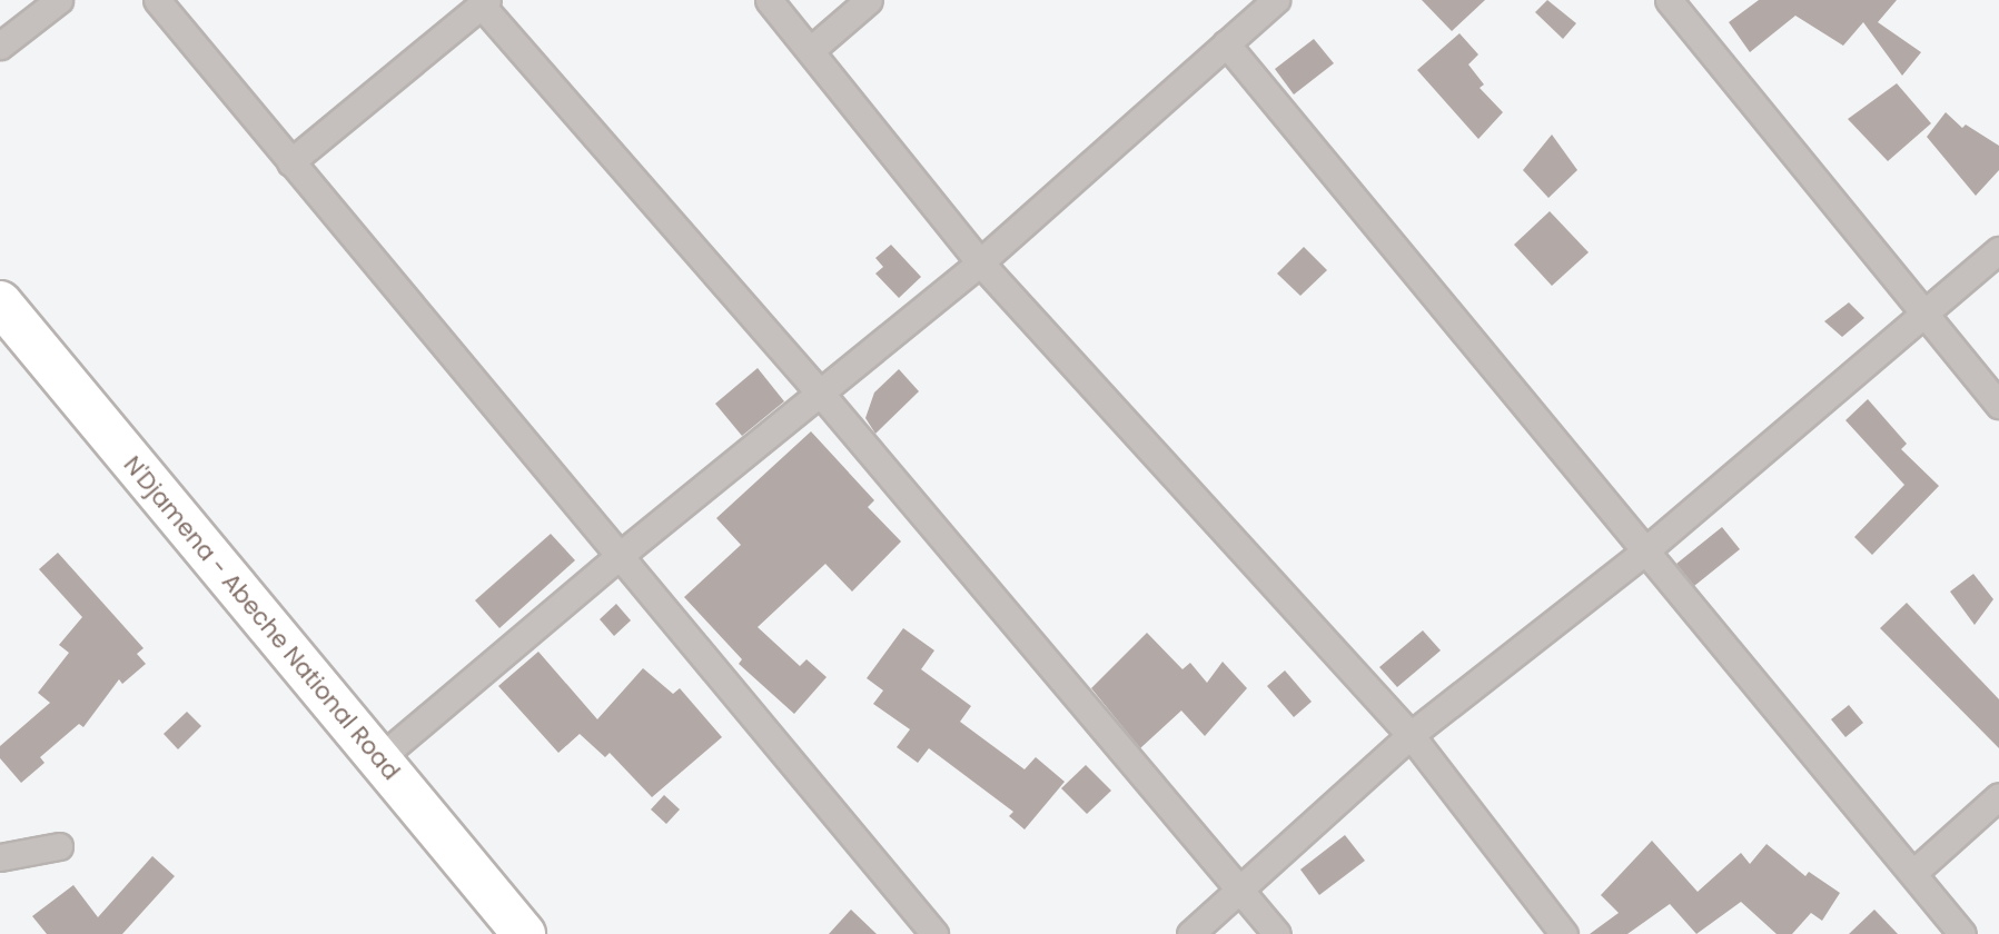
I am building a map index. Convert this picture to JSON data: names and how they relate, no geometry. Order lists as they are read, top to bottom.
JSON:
{
  "streets": {
    "highway": ["N'Djamena - Abeche National Road"]
  }
}
